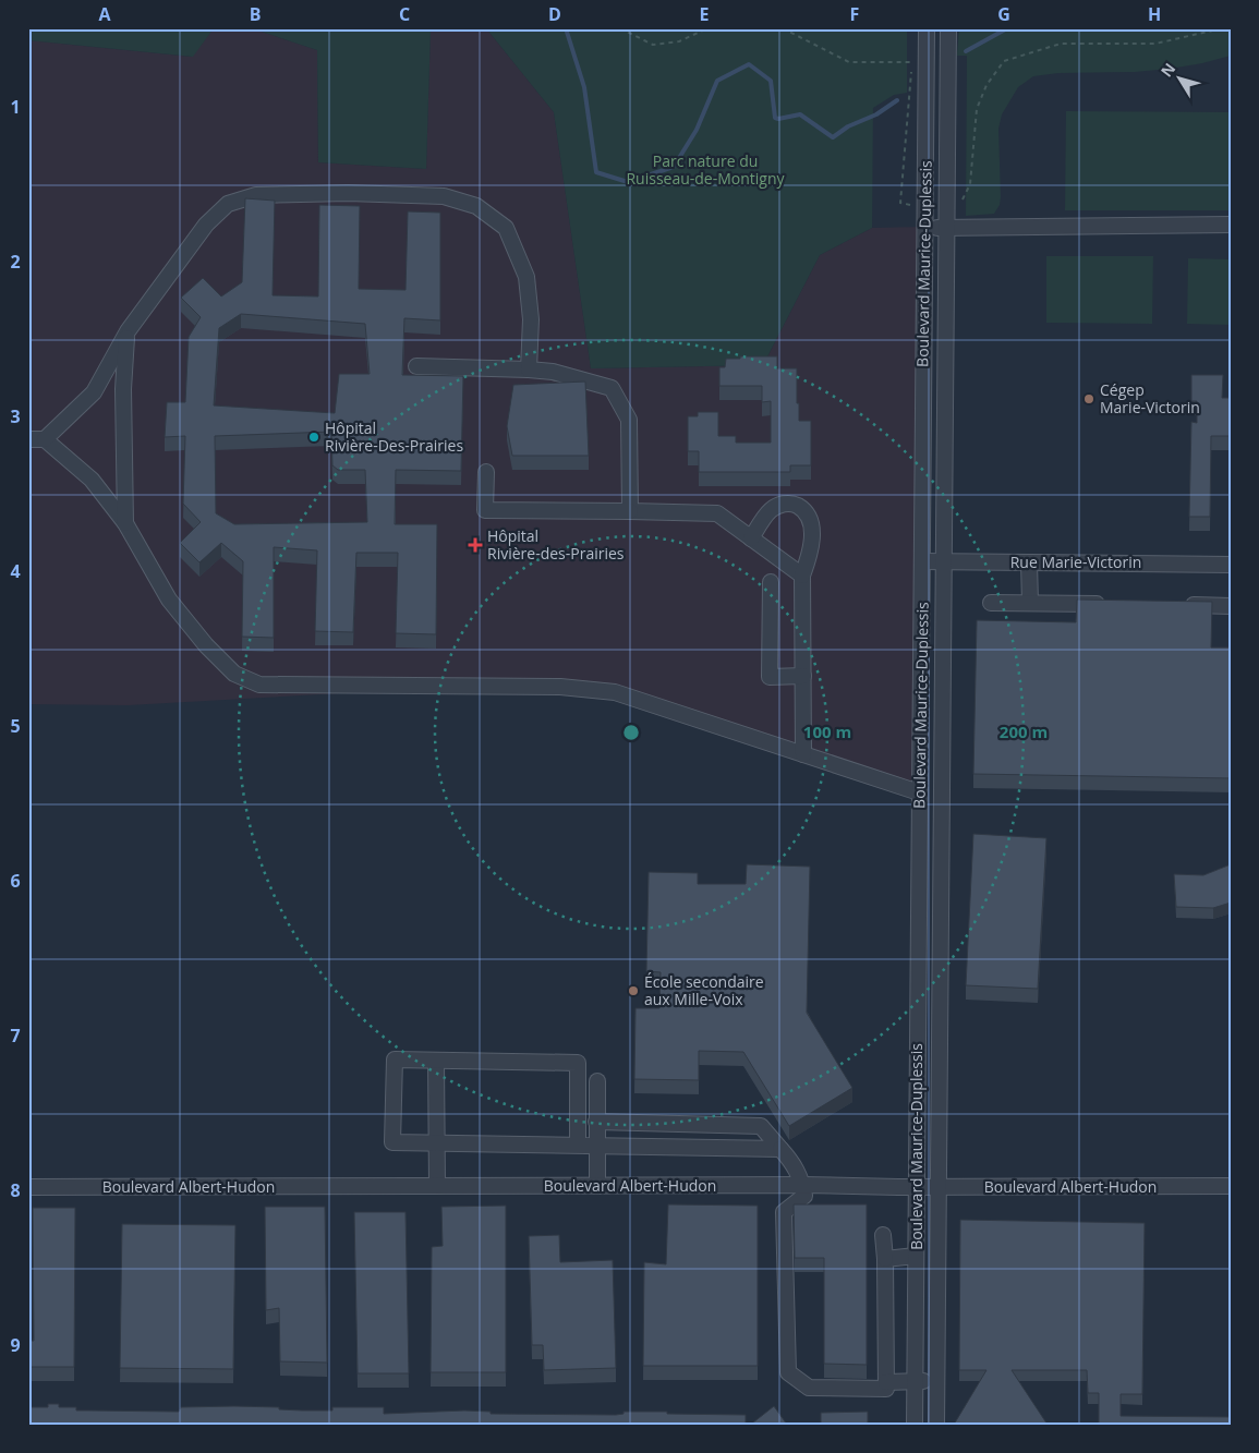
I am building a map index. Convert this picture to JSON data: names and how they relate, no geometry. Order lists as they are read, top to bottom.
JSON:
{
  "streets": {
    "street": ["Boulevard Maurice-Duplessis", "Rue Marie-Victorin", "Boulevard Albert-Hudon"]
  },
  "crossings": [
    ["Boulevard Maurice-Duplessis", "Rue Marie-Victorin"],
    ["Boulevard Maurice-Duplessis", "Boulevard Albert-Hudon"]
  ],
  "parks": ["Parc nature du Ruisseau-de-Montigny"],
  "places": {
    "other": ["Cégep Marie-Victorin", "Hôpital Rivière-Des-Prairies", "École secondaire aux Mille-Voix"],
    "health": ["Hôpital Rivière-des-Prairies"]
  },
  "north": "top left",
  "grid": {
    "columns": [
      "A",
      "B",
      "C",
      "D",
      "E",
      "F",
      "G",
      "H"
    ],
    "rows": [
      "1",
      "2",
      "3",
      "4",
      "5",
      "6",
      "7",
      "8",
      "9"
    ]
  },
  "rings": ["100 m", "200 m"]
}
